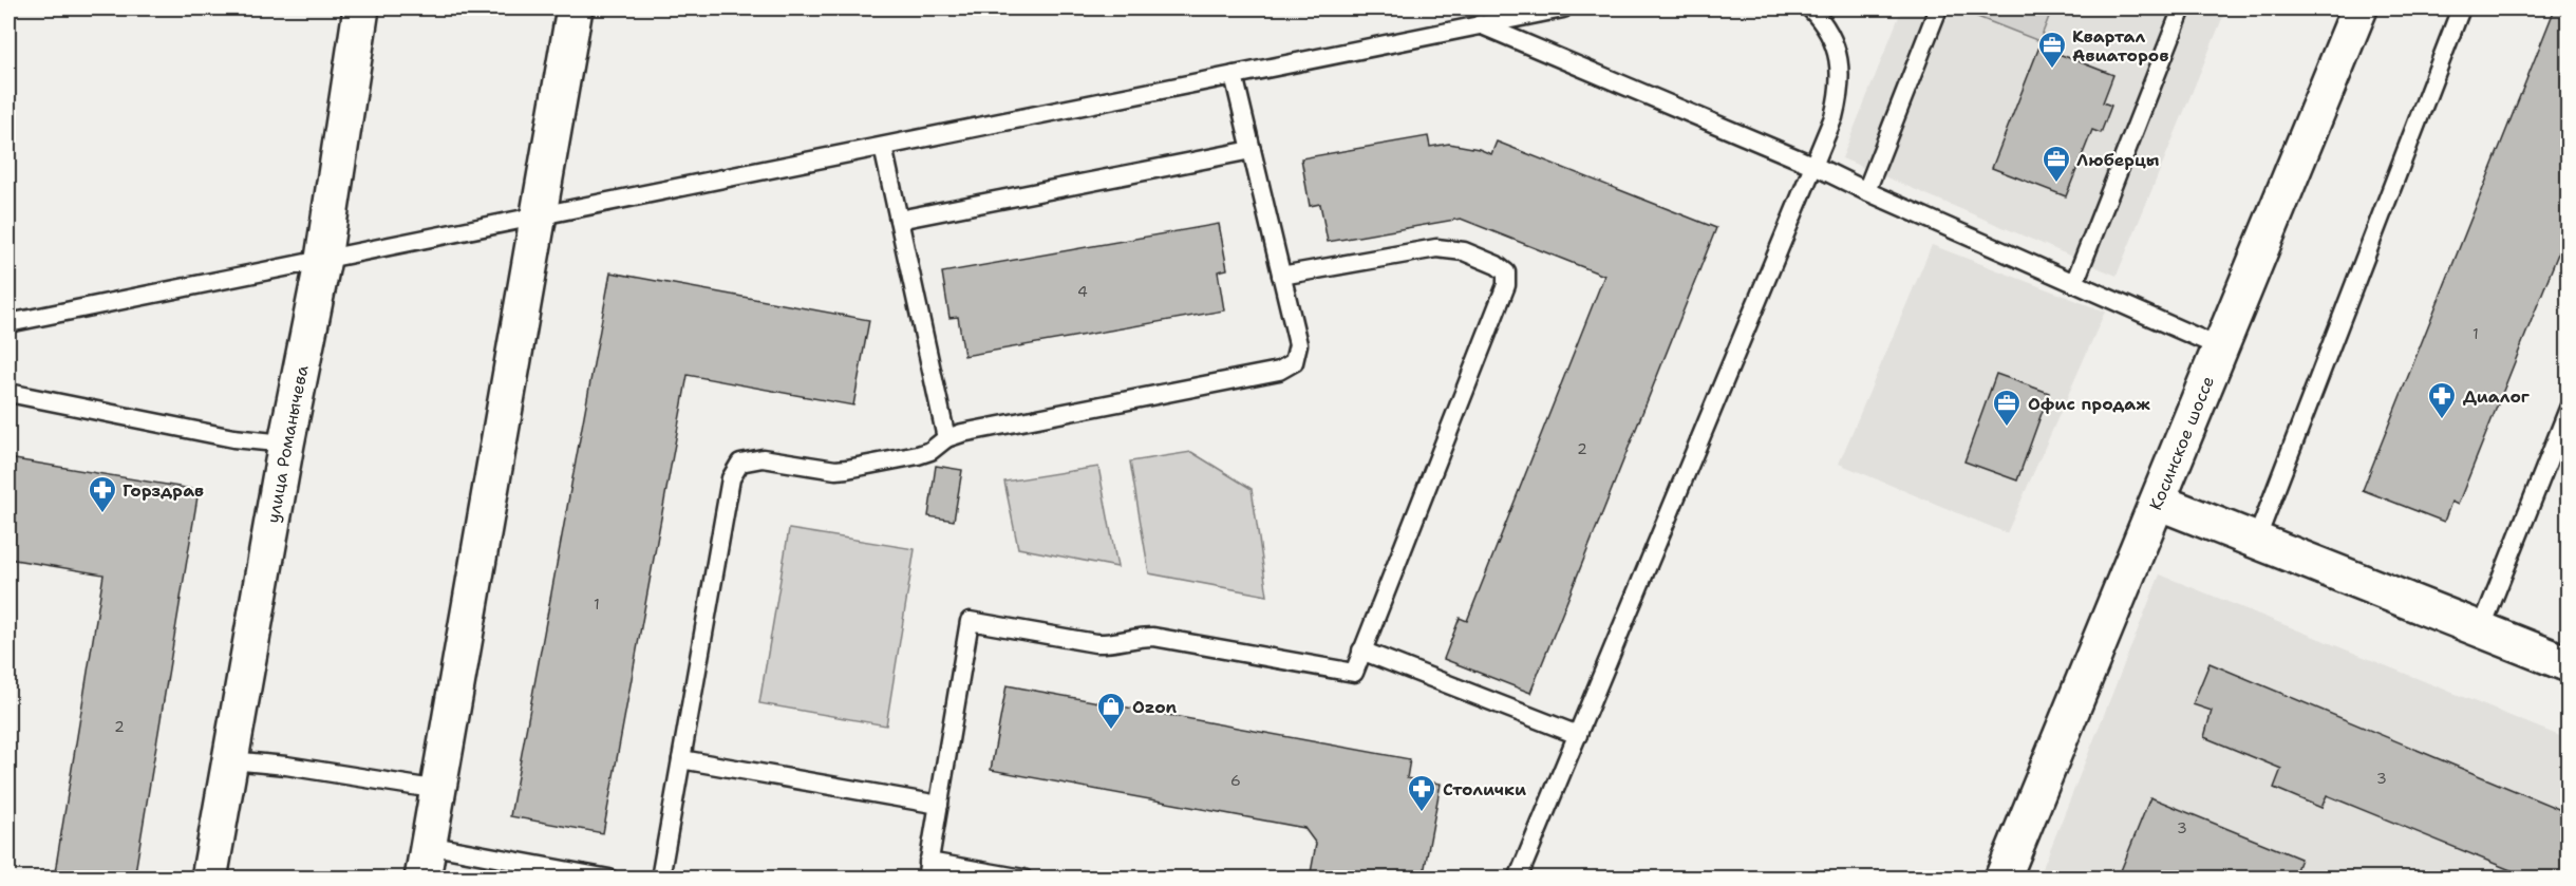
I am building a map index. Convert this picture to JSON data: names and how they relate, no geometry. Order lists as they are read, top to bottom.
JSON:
{
  "streets": {
    "street": ["улица Романычева", "Косинское шоссе"]
  },
  "places": {
    "office": ["Квартал Авиаторов", "Люберцы", "Офис продаж"],
    "pharmacy": ["Диалог", "Горздрав", "Столички"],
    "shop": ["Ozon"]
  },
  "house_numbers": [
    "4",
    "1",
    "2",
    "1",
    "2",
    "3",
    "6",
    "3"
  ]
}
